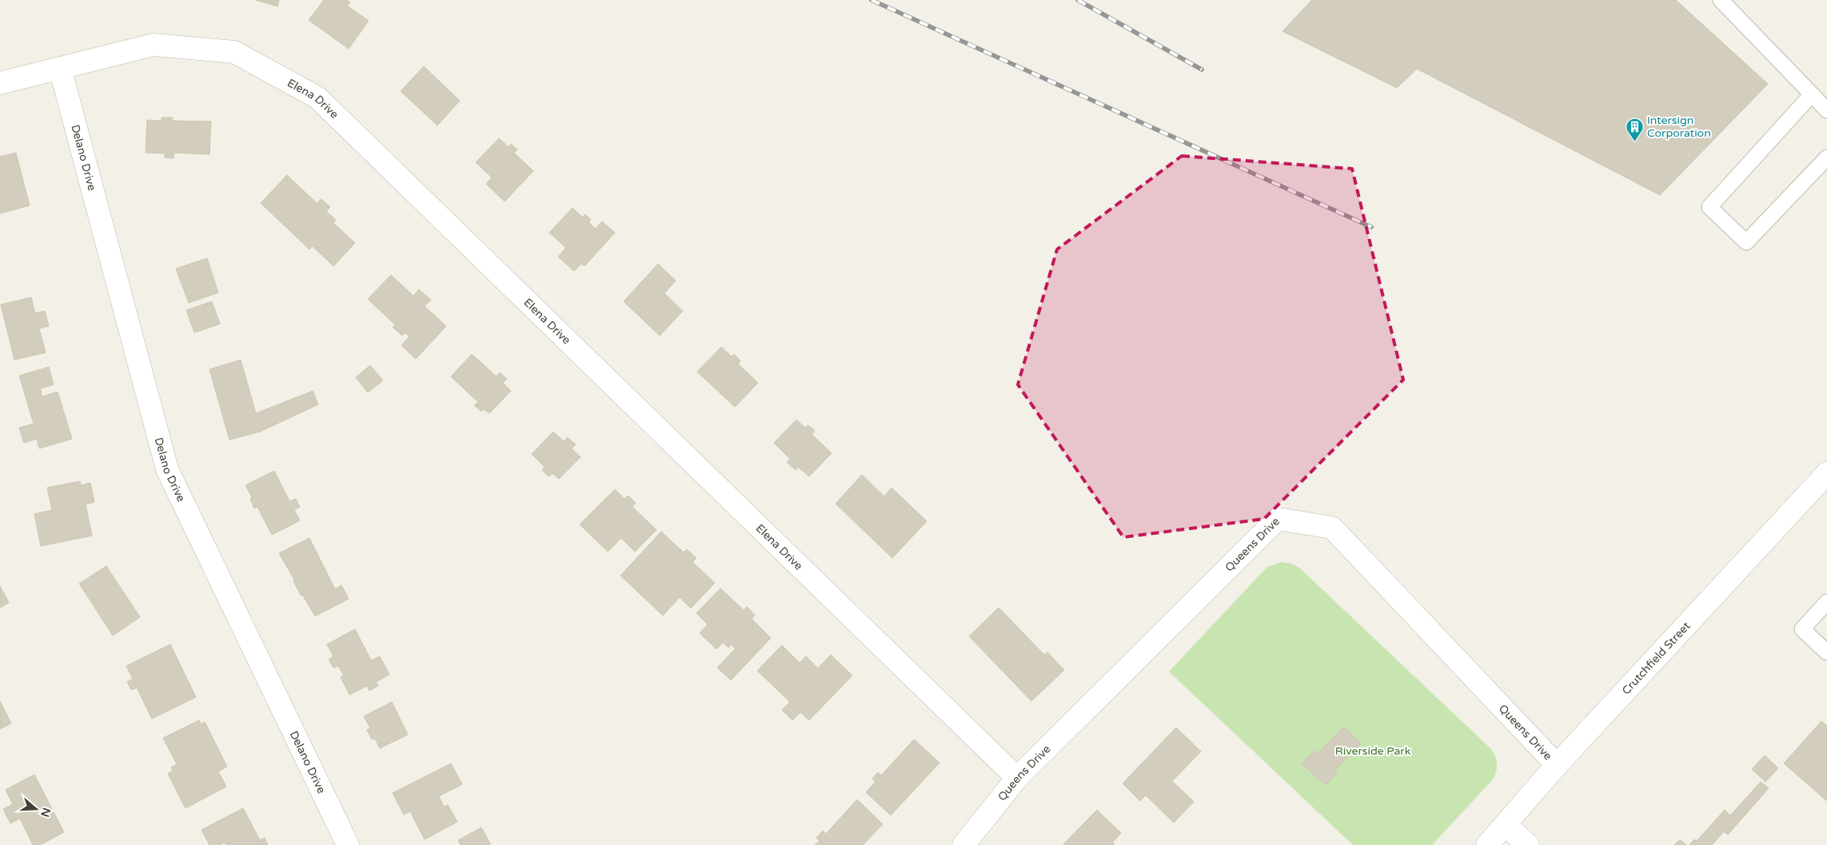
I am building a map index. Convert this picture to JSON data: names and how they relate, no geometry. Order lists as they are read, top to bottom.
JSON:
{
  "streets": {
    "street": [
      "Elena Drive",
      "Delano Drive",
      "Queens Drive",
      "Crutchfield Street"
    ]
  },
  "crossings": [
    ["Elena Drive", "Delano Drive"],
    ["Elena Drive", "Queens Drive"],
    ["Queens Drive", "Crutchfield Street"]
  ],
  "parks": ["Riverside Park"],
  "places": {
    "building": ["Intersign Corporation"]
  },
  "north": "right"
}
